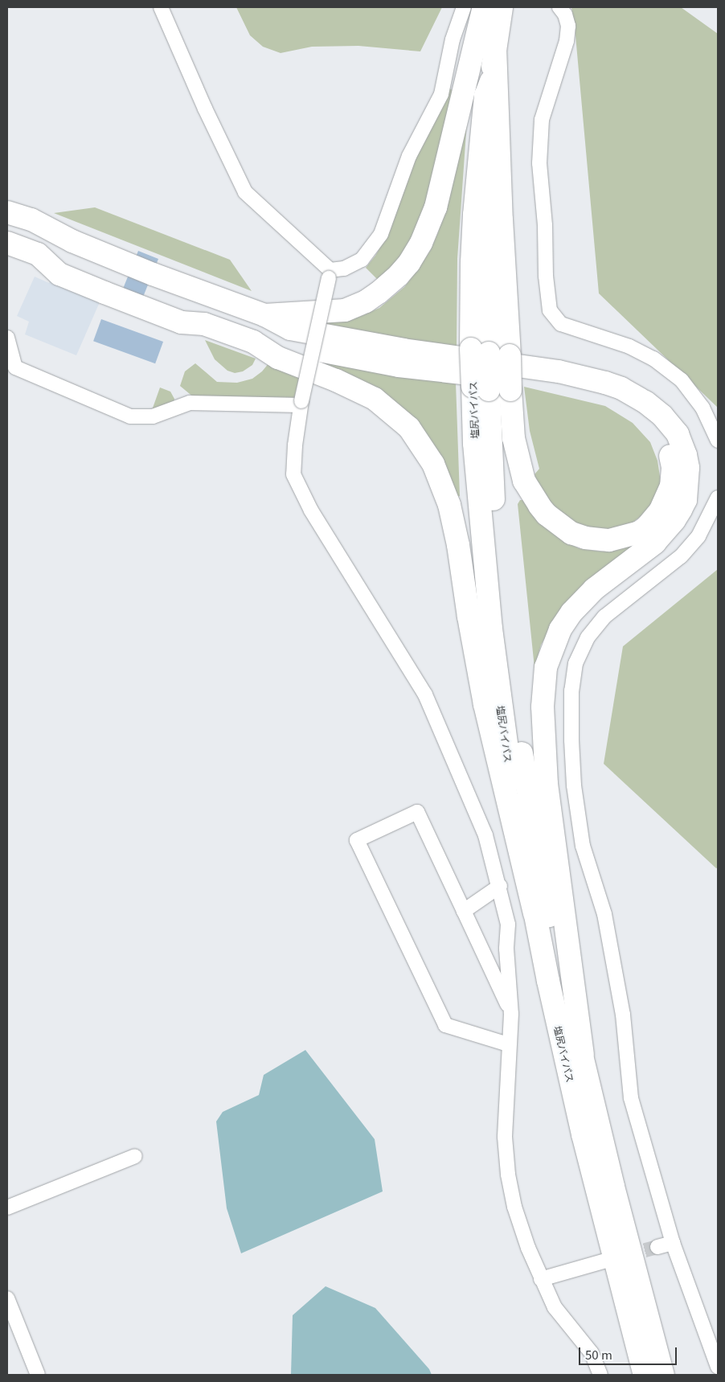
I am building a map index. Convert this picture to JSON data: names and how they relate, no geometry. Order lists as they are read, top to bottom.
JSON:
{
  "streets": {
    "highway": ["塩尻バイパス"]
  },
  "scale_bar": "50 m"
}
